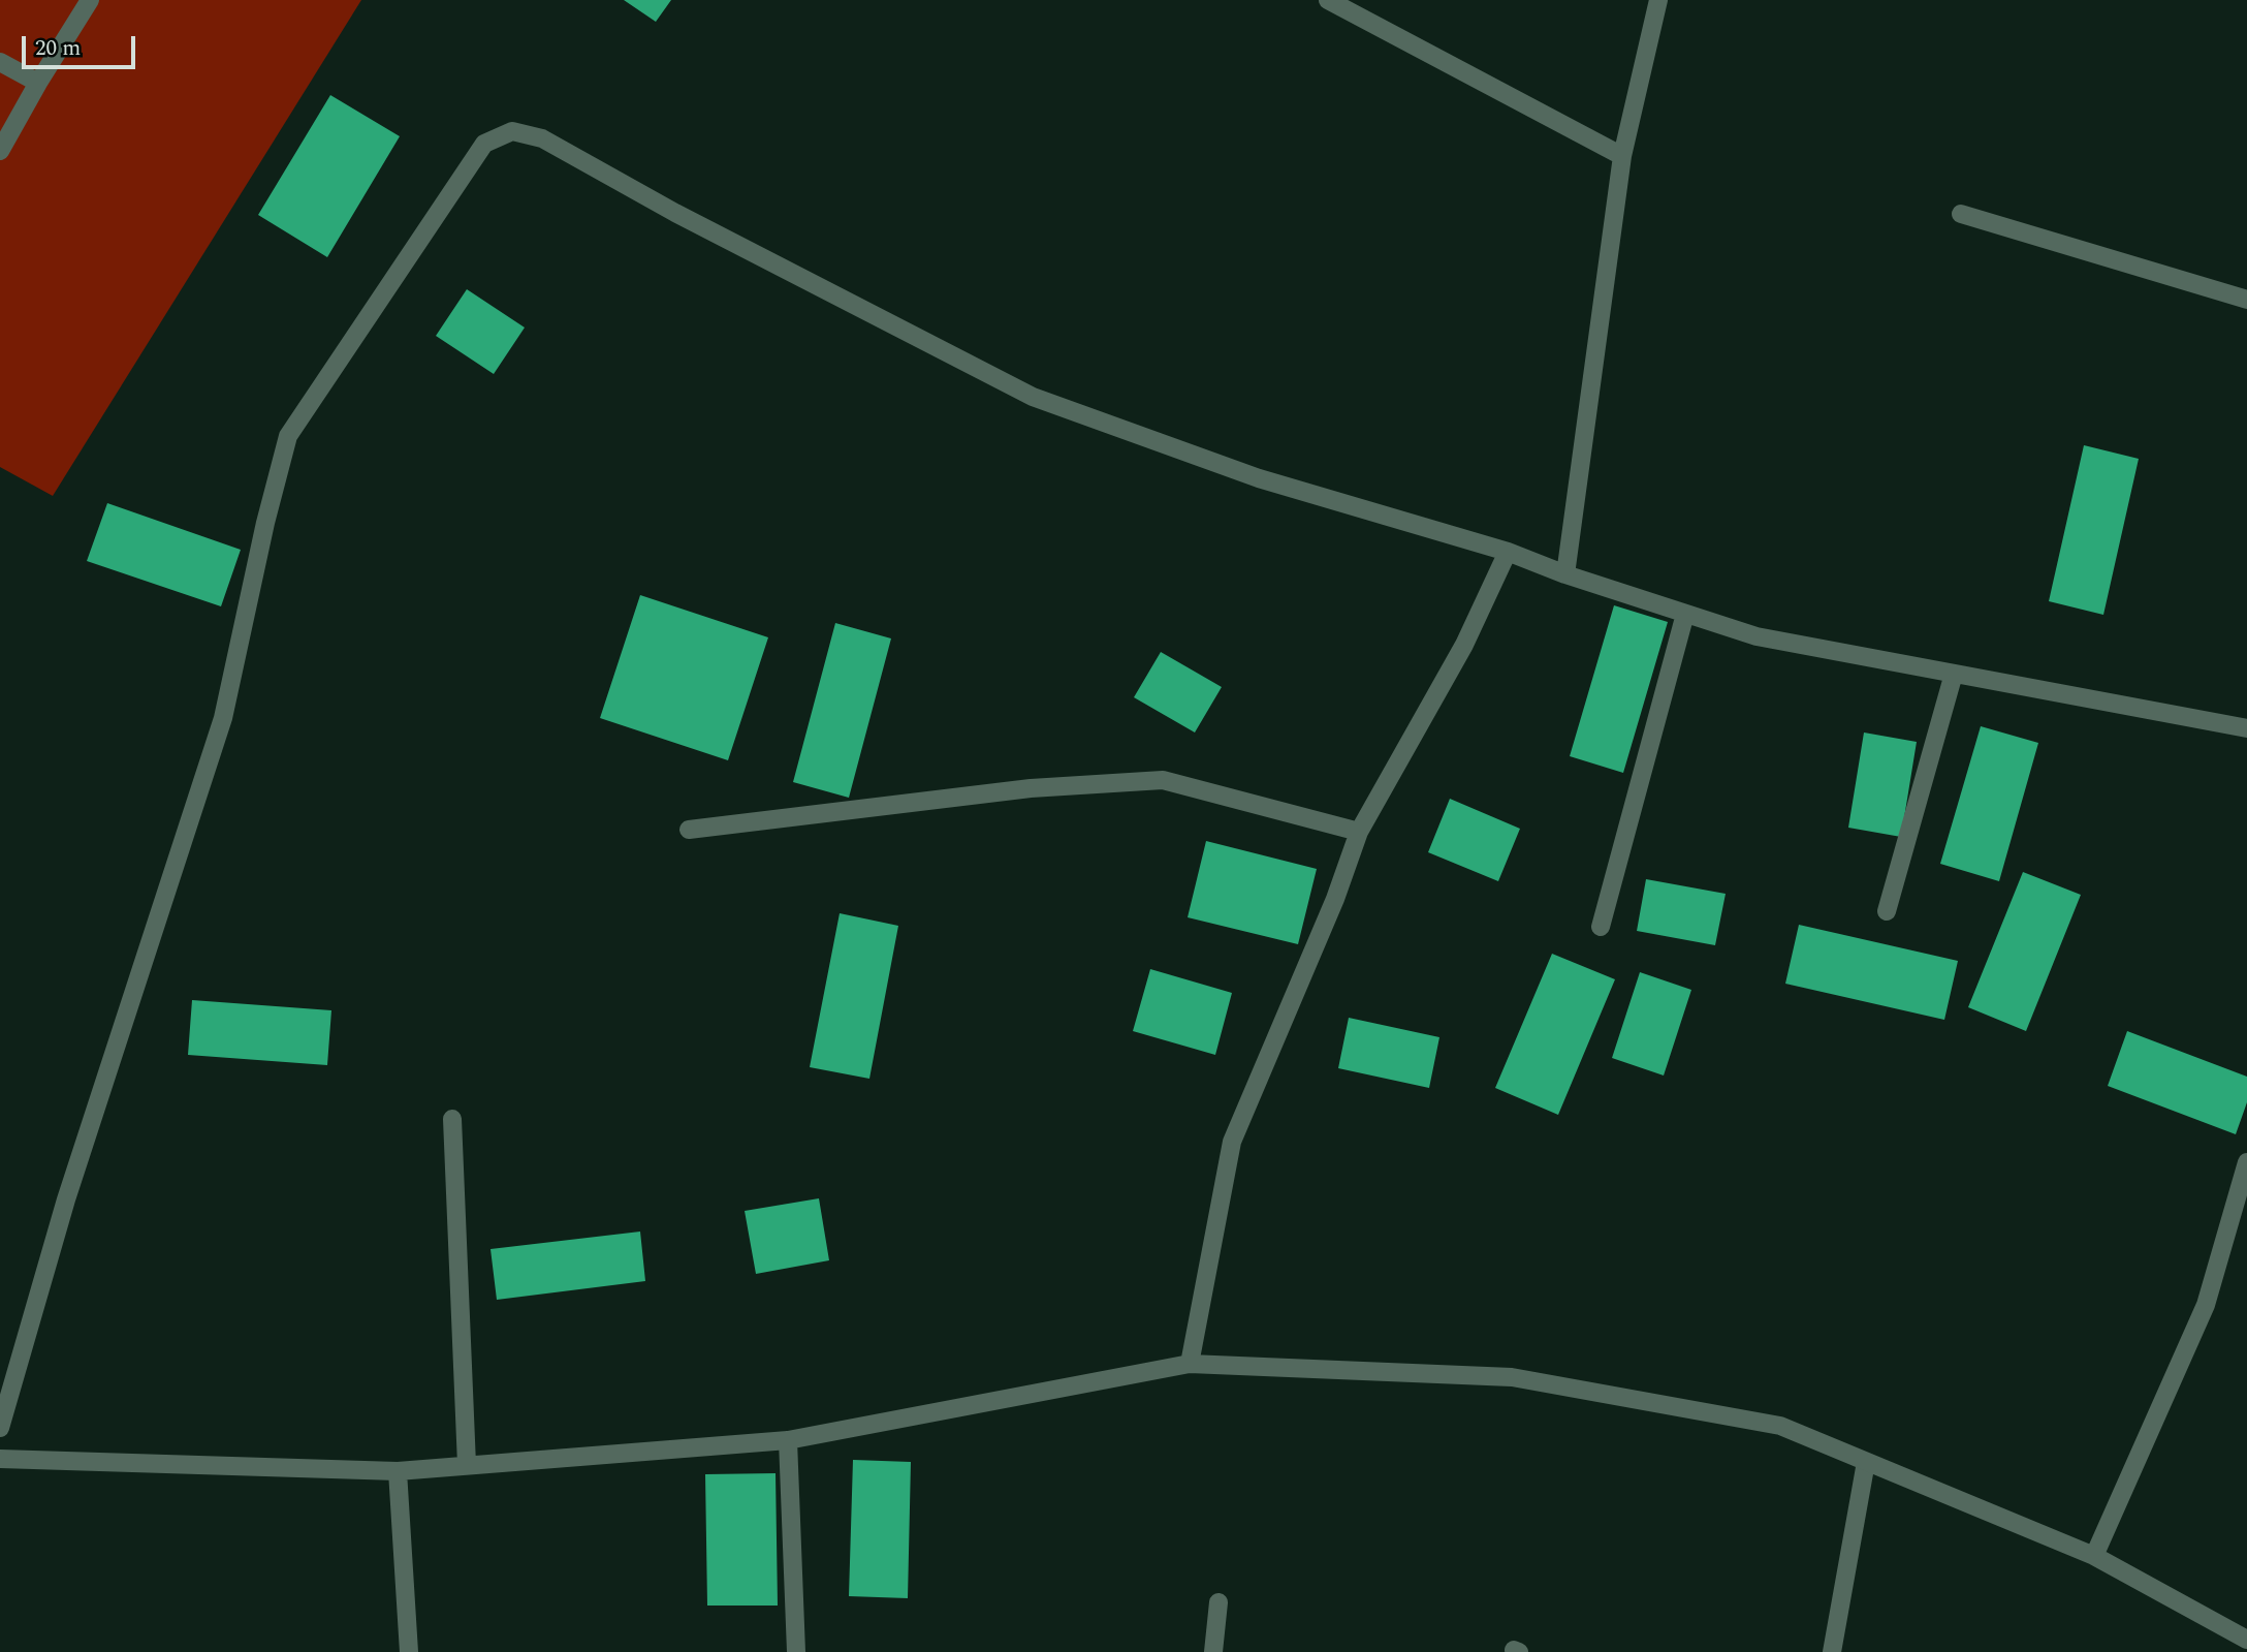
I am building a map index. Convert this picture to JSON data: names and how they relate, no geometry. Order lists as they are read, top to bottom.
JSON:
{
  "scale_bar": "20 m"
}
